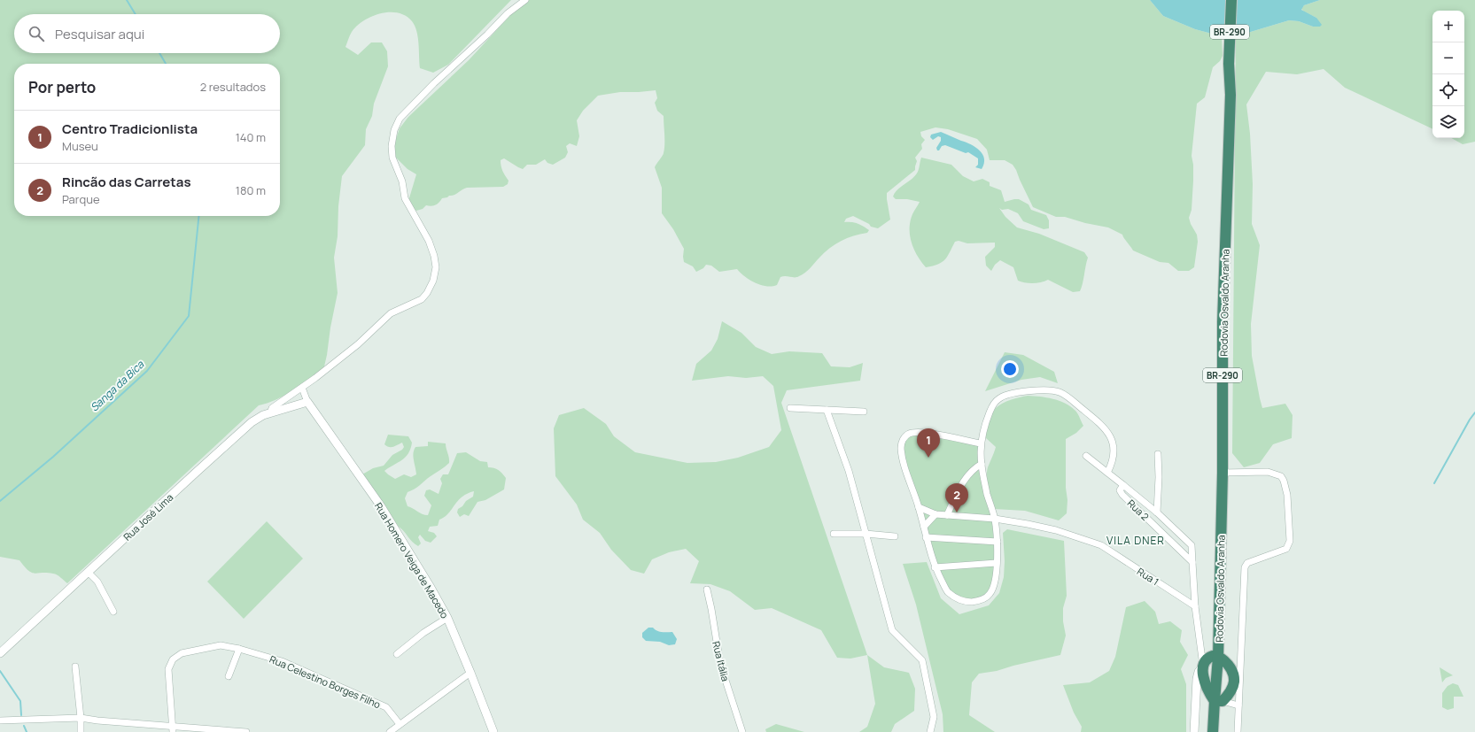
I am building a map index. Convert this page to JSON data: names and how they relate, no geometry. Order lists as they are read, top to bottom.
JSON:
{
  "streets": {
    "highway": ["BR-290", "Rodovia Osvaldo Aranha"],
    "street": [
      "Rua 2",
      "Rua José Lima",
      "Rua Homero Veiga de Macedo",
      "Rua 1",
      "Rua Itália",
      "Rua Celestino Borges Filho"
    ]
  },
  "crossings": [
    ["Rua 2", "Rua 1"],
    ["Rua José Lima", "Rua Homero Veiga de Macedo"]
  ],
  "districts": ["VILA DNER"],
  "water": ["Sanga da Bica"],
  "page": {
    "map_buttons": ["+", "−"],
    "search": "Pesquisar aqui",
    "heading": ["Por perto", "2 resultados"],
    "list": [
      {
        "mark": "1",
        "name": "Centro Tradicionlista",
        "note": "Museu",
        "value": "140 m"
      },
      {
        "mark": "2",
        "name": "Rincão das Carretas",
        "note": "Parque",
        "value": "180 m"
      }
    ],
    "pins": ["1", "2"]
  }
}
